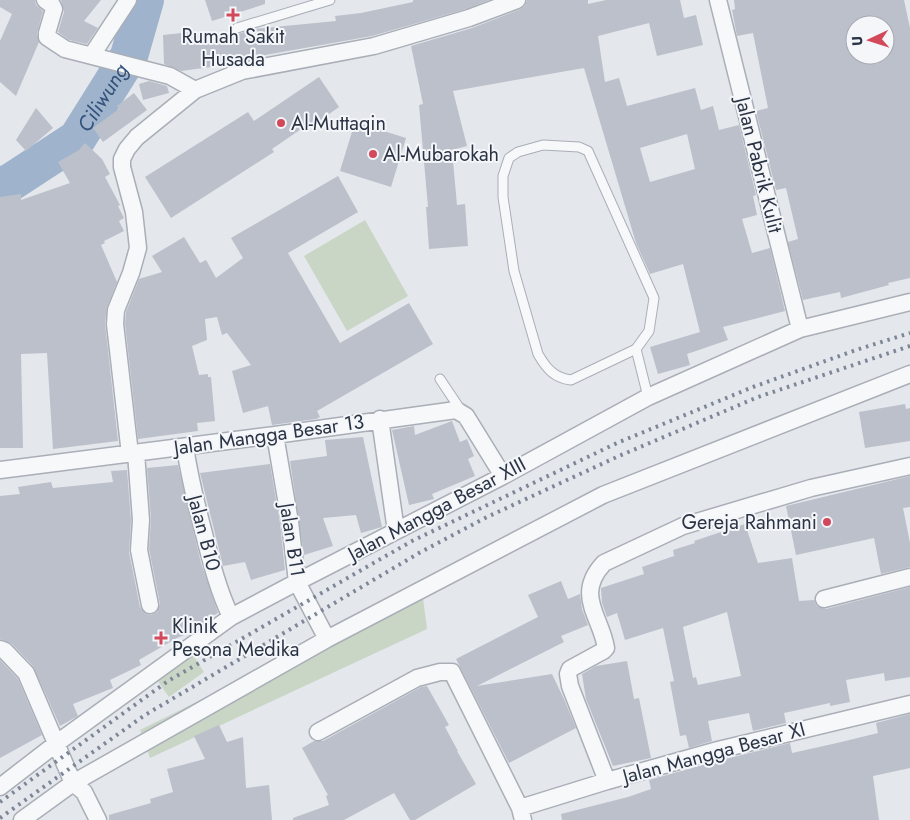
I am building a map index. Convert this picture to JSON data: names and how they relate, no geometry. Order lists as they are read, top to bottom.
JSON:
{
  "streets": {
    "street": [
      "Jalan Pabrik Kulit",
      "Jalan Mangga Besar 13",
      "Jalan Mangga Besar XIII",
      "Jalan B10",
      "Jalan B11",
      "Jalan Mangga Besar XI"
    ]
  },
  "crossings": [
    ["Jalan Pabrik Kulit", "Jalan Mangga Besar XIII"],
    ["Jalan Mangga Besar 13", "Jalan B10"],
    ["Jalan Mangga Besar 13", "Jalan B11"],
    ["Jalan Mangga Besar XIII", "Jalan B10"],
    ["Jalan Mangga Besar XIII", "Jalan B11"]
  ],
  "water": ["Ciliwung"],
  "places": {
    "health": ["Rumah Sakit Husada", "Klinik Pesona Medika"],
    "other": ["Al-Muttaqin", "Al-Mubarokah", "Gereja Rahmani"]
  },
  "north": "left"
}
